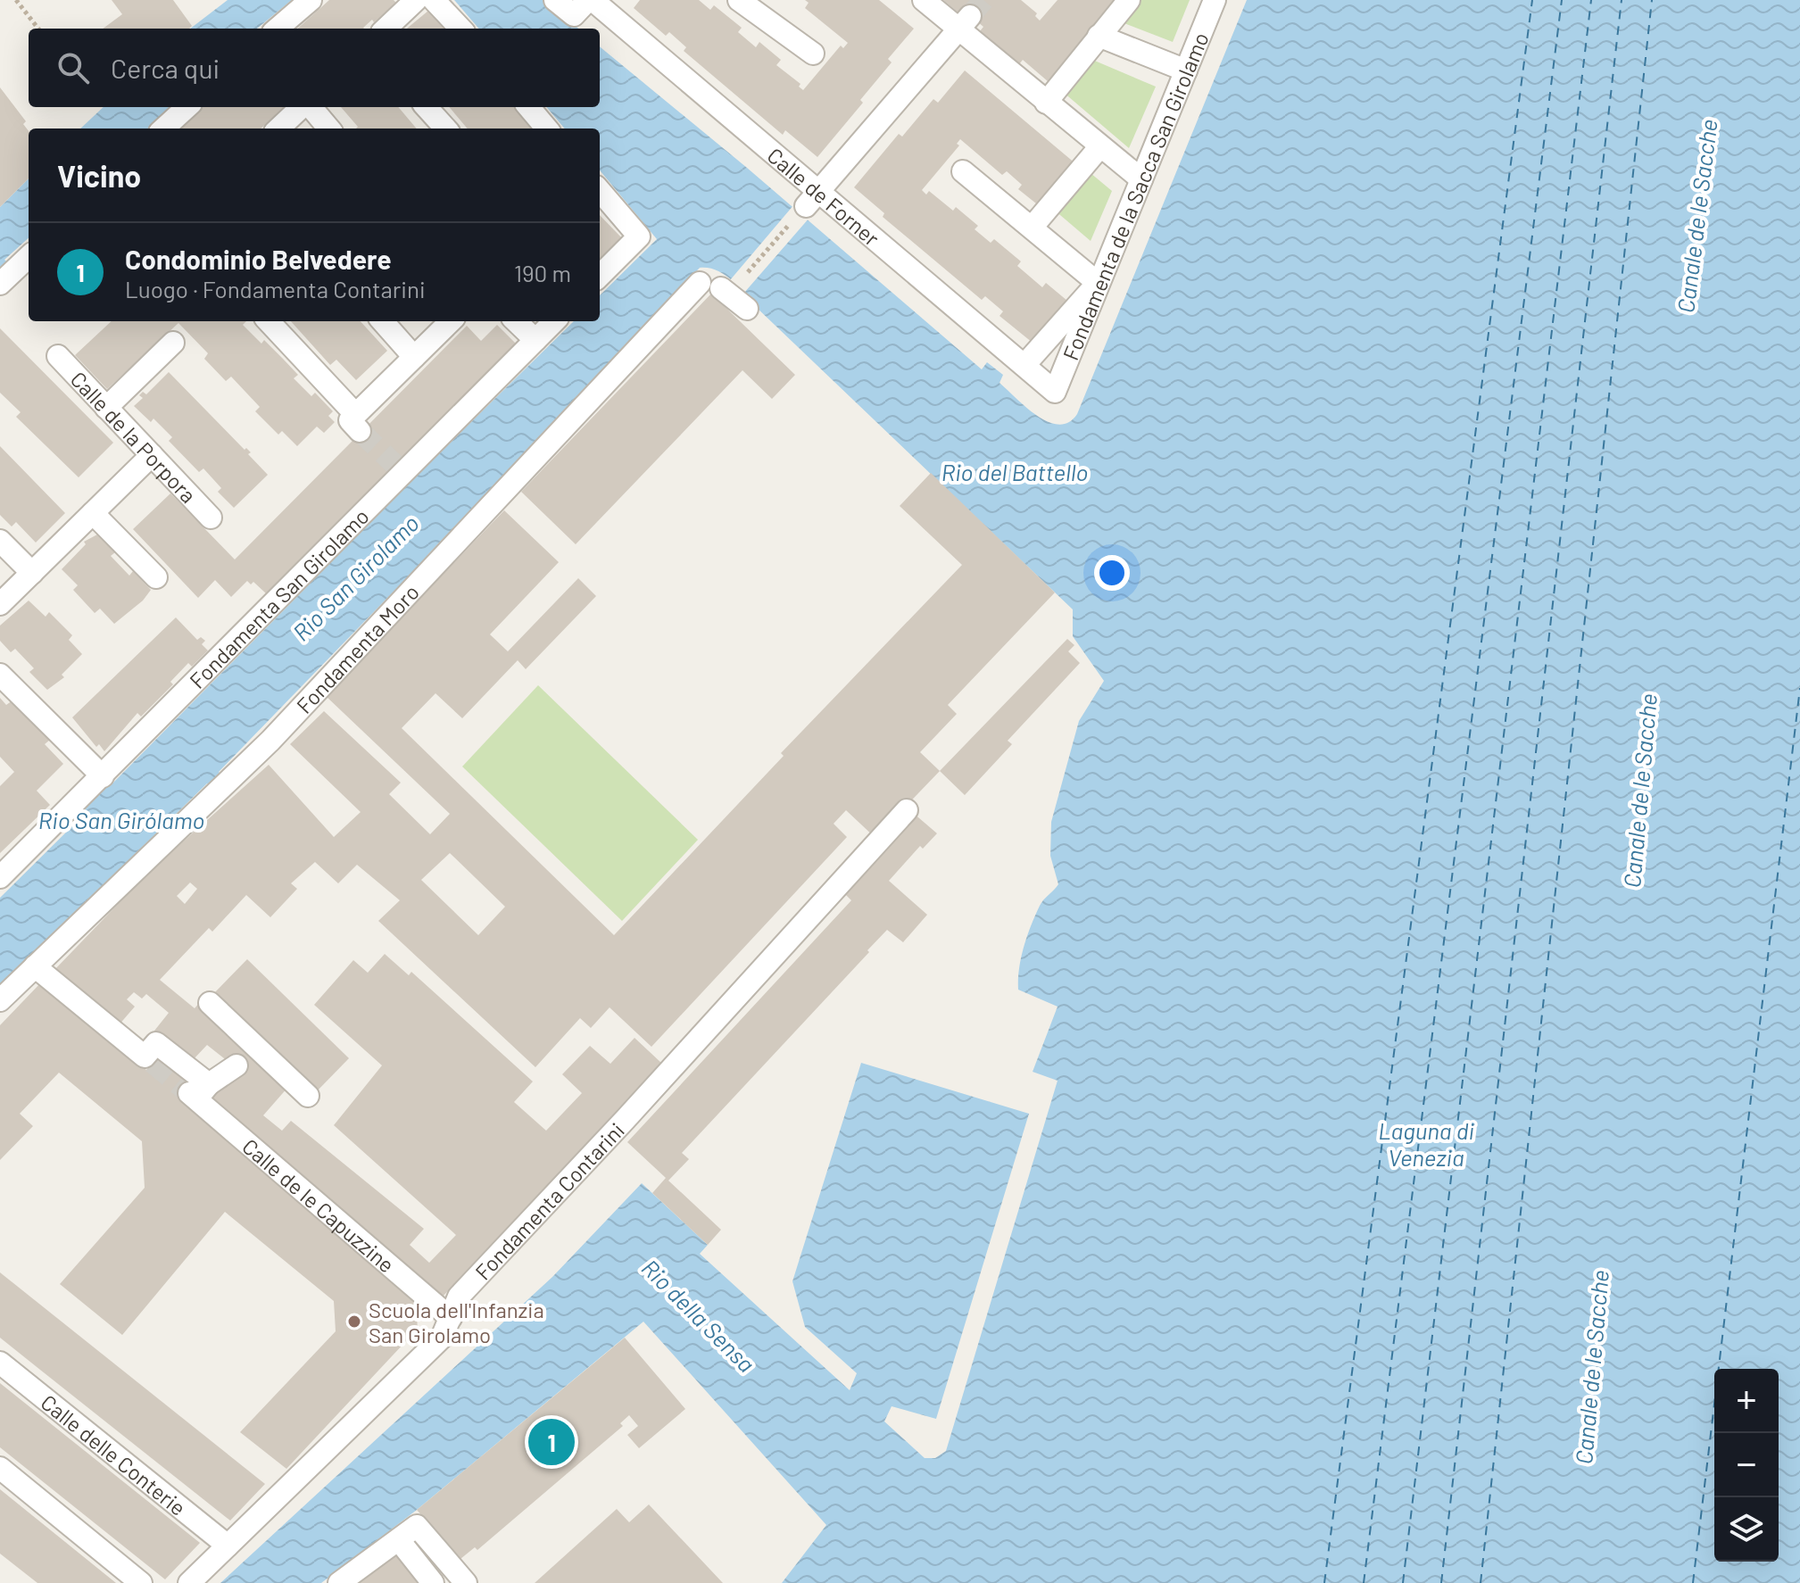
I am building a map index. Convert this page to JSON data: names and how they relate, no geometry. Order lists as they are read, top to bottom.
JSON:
{
  "streets": {
    "street": [
      "Calle de Forner",
      "Fondamenta de la Sacca San Girolamo",
      "Calle de la Porpora",
      "Fondamenta San Girolamo",
      "Fondamenta Moro",
      "Fondamenta Contarini",
      "Calle de le Capuzzine",
      "Calle delle Conterie"
    ]
  },
  "crossings": [
    ["Calle de Forner", "Fondamenta de la Sacca San Girolamo"],
    ["Fondamenta Moro", "Calle de le Capuzzine"],
    ["Fondamenta Contarini", "Calle de le Capuzzine"],
    ["Fondamenta Contarini", "Calle delle Conterie"]
  ],
  "water": [
    "Canale de le Sacche",
    "Rio del Battello",
    "Rio San Girolamo",
    "Rio San Girólamo",
    "Laguna di Venezia",
    "Rio della Sensa"
  ],
  "places": ["Scuola dell'Infanzia San Girolamo"],
  "page": {
    "search": "Cerca qui",
    "heading": "Vicino",
    "list": [
      {
        "mark": "1",
        "name": "Condominio Belvedere",
        "note": "Luogo · Fondamenta Contarini",
        "value": "190 m"
      }
    ],
    "map_buttons": ["+", "−"],
    "pins": "1"
  }
}
